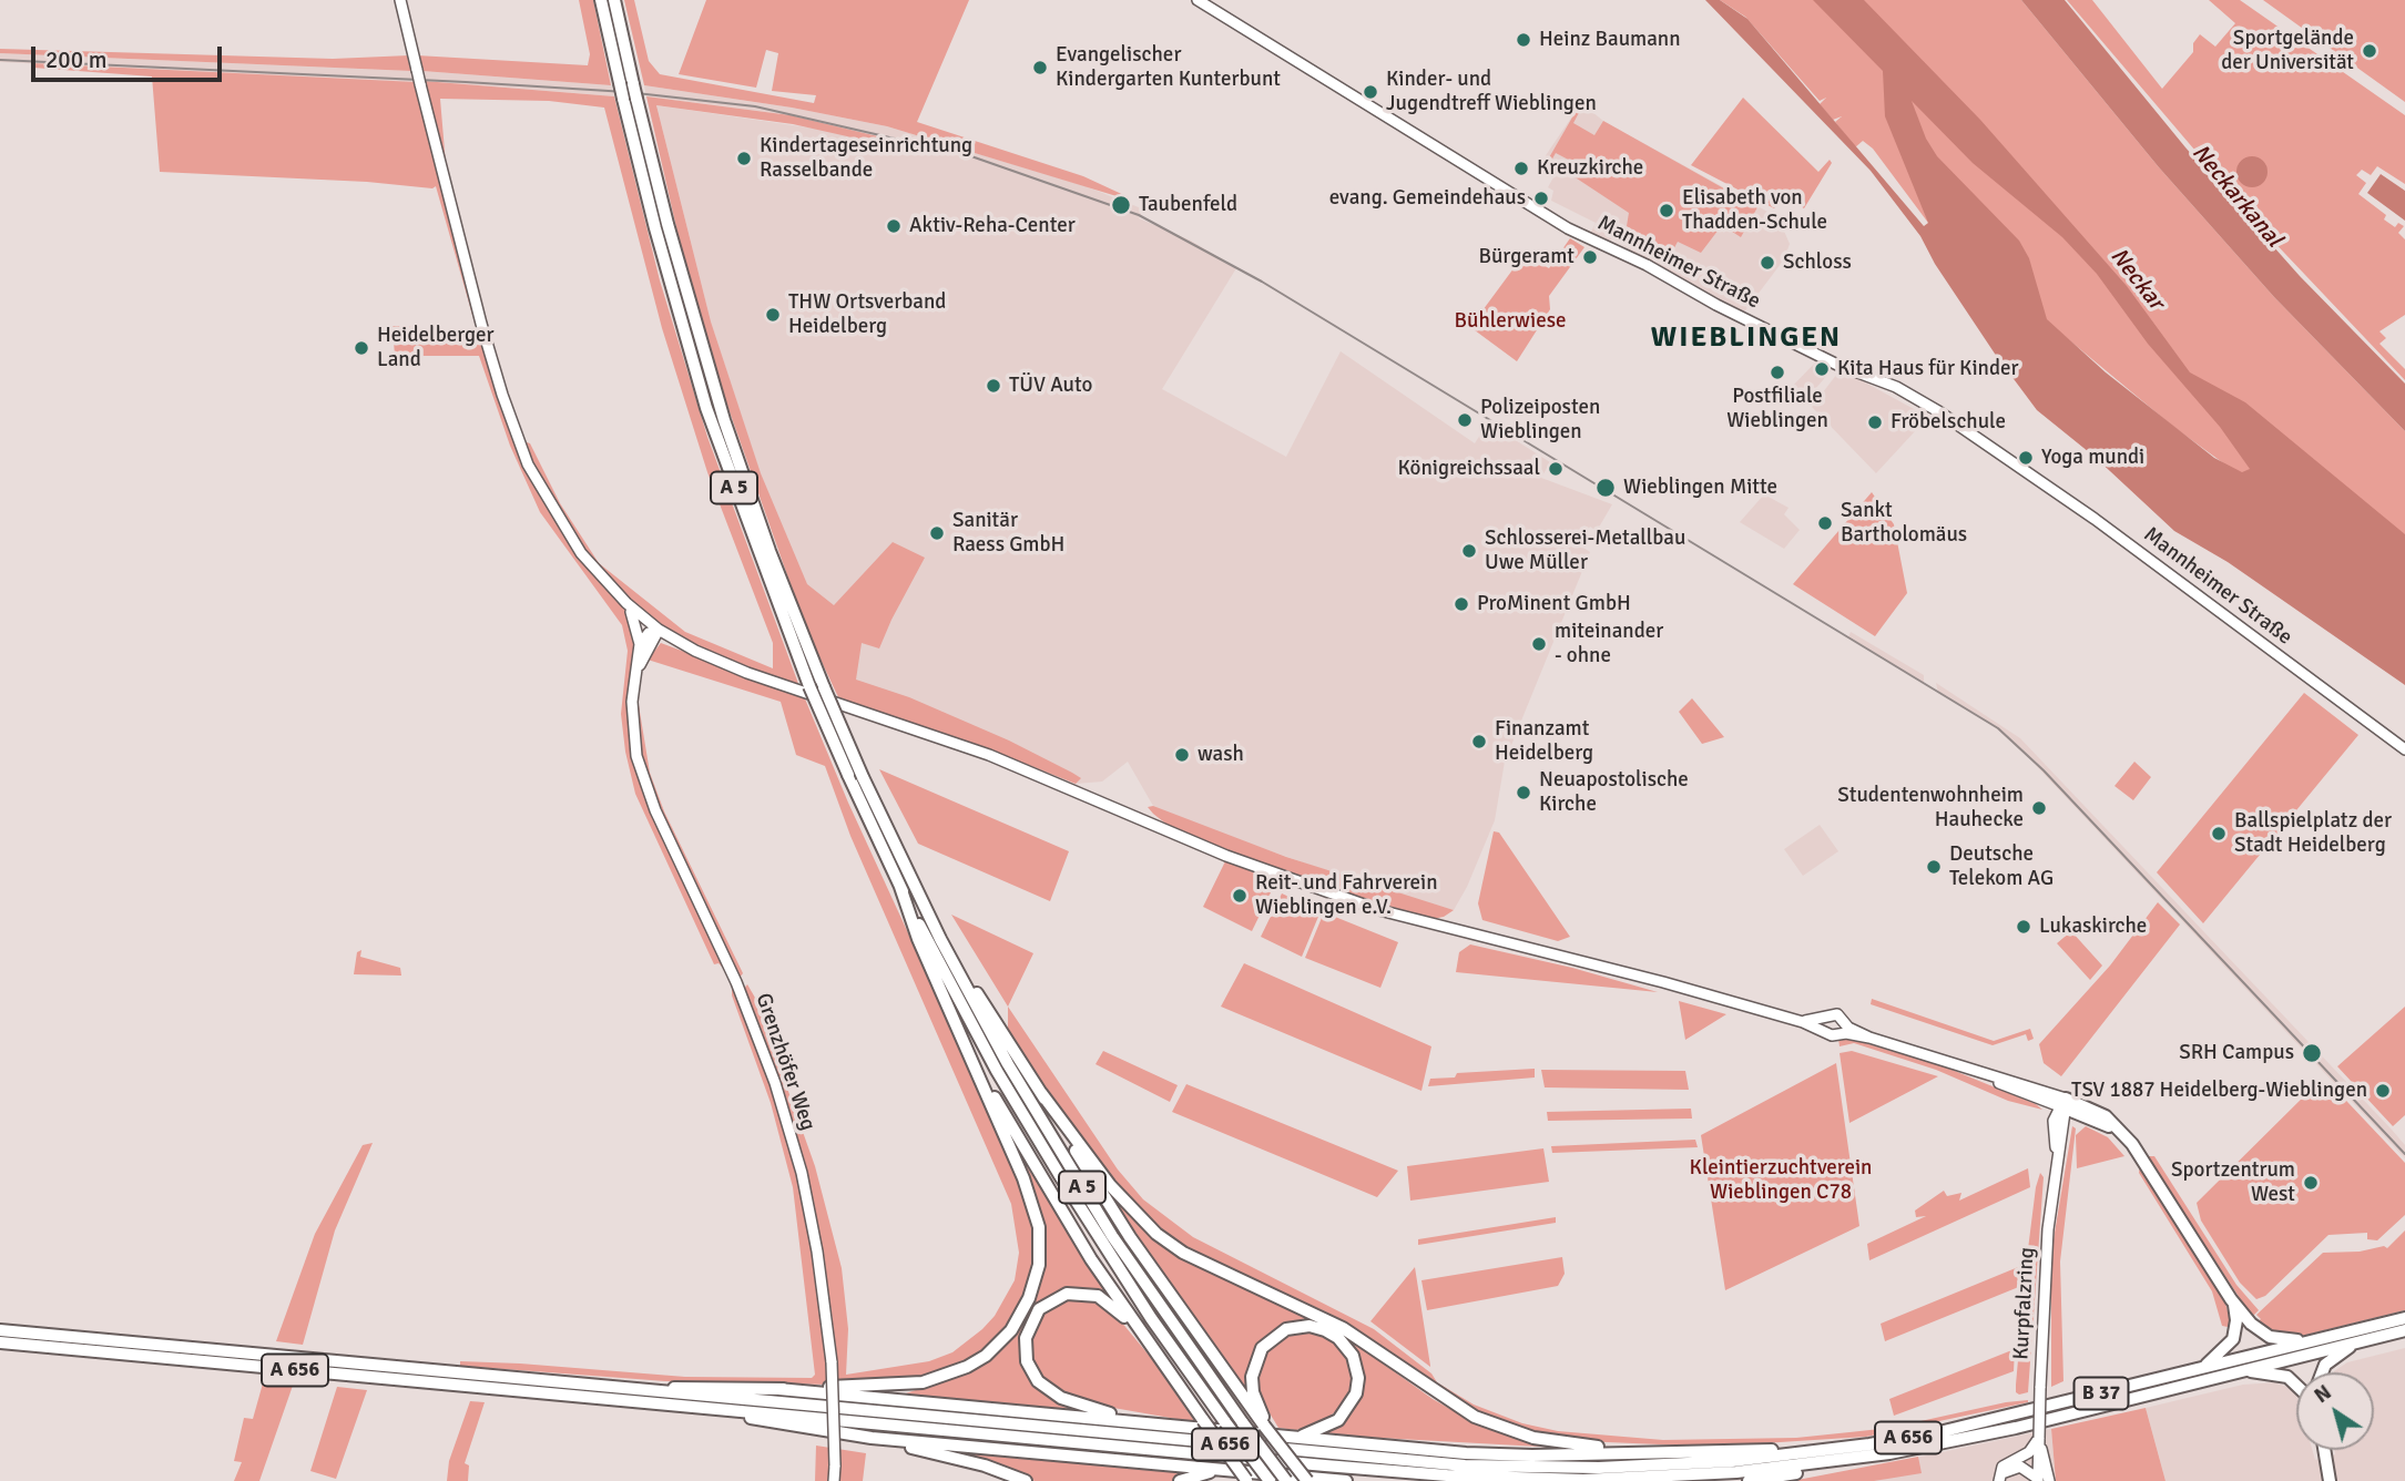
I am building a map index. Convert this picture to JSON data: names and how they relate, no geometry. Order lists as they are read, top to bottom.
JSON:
{
  "streets": {
    "highway": ["A 5", "A 656", "B 37"],
    "main road": ["Mannheimer Straße", "Grenzhöfer Weg", "Kurpfalzring"]
  },
  "crossings": [
    ["A 5", "A 656"],
    ["A 656", "B 37"]
  ],
  "districts": ["WIEBLINGEN"],
  "water": ["Neckarkanal", "Neckar"],
  "parks": ["Bühlerwiese", "Kleintierzuchtverein Wieblingen C78"],
  "places": [
    "Heinz Baumann",
    "Sportgelände der Universität",
    "Evangelischer Kindergarten Kunterbunt",
    "Kinder- und Jugendtreff Wieblingen",
    "Kindertageseinrichtung Rasselbande",
    "Kreuzkirche",
    "evang. Gemeindehaus",
    "Taubenfeld",
    "Elisabeth von Thadden-Schule",
    "Aktiv-Reha-Center",
    "Bürgeramt",
    "Schloss",
    "THW Ortsverband Heidelberg",
    "Heidelberger Land",
    "Kita Haus für Kinder",
    "Postfiliale Wieblingen",
    "TÜV Auto",
    "Polizeiposten Wieblingen",
    "Fröbelschule",
    "Yoga mundi",
    "Königreichssaal",
    "Wieblingen Mitte",
    "Sankt Bartholomäus",
    "Sanitär Raess GmbH",
    "Schlosserei-Metallbau Uwe Müller",
    "ProMinent GmbH",
    "miteinander - ohne",
    "Finanzamt Heidelberg",
    "wash",
    "Neuapostolische Kirche",
    "Studentenwohnheim Hauhecke",
    "Ballspielplatz der Stadt Heidelberg",
    "Deutsche Telekom AG",
    "Reit- und Fahrverein Wieblingen e.V.",
    "Lukaskirche",
    "SRH Campus",
    "TSV 1887 Heidelberg-Wieblingen",
    "Sportzentrum West"
  ],
  "scale_bar": "200 m",
  "north": "top left"
}
